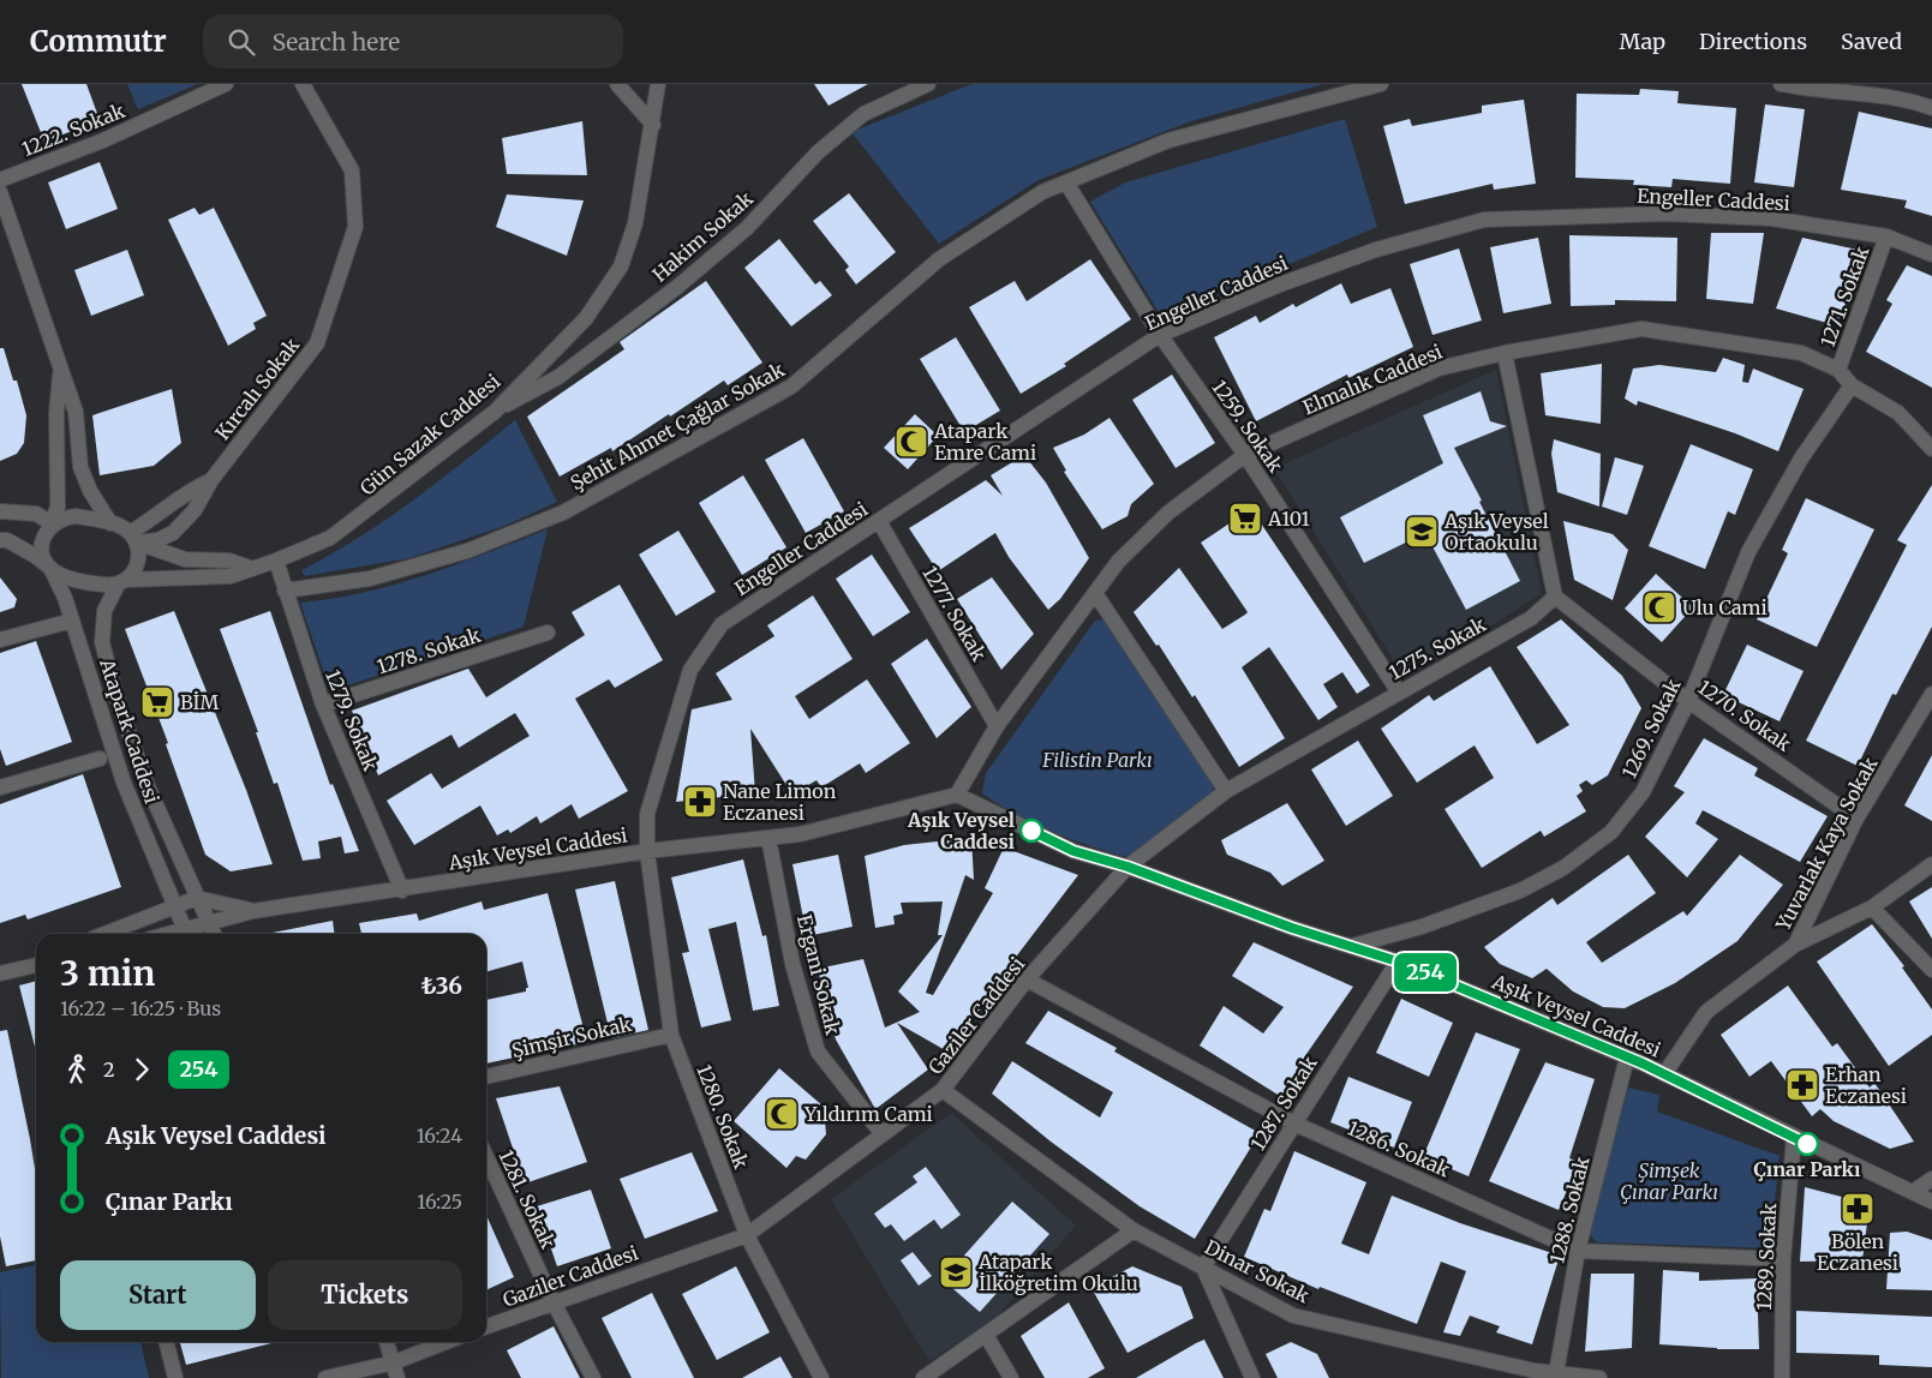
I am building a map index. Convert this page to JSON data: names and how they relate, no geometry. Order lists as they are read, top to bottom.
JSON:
{
  "streets": {
    "street": [
      "1222. Sokak",
      "Engeller Caddesi",
      "Hakim Sokak",
      "1271. Sokak",
      "Elmalık Caddesi",
      "Kırcalı Sokak",
      "Şehit Ahmet Çağlar Sokak",
      "1259. Sokak",
      "Gün Sazak Caddesi",
      "1277. Sokak",
      "1275. Sokak",
      "1278. Sokak",
      "1270. Sokak",
      "1279. Sokak",
      "1269. Sokak",
      "Atapark Caddesi",
      "Yuvarlak Kaya Sokak",
      "Aşık Veysel Caddesi",
      "Ergani Sokak",
      "Gaziler Caddesi",
      "Şimşir Sokak",
      "1287. Sokak",
      "1280. Sokak",
      "1286. Sokak",
      "1281. Sokak",
      "1288. Sokak",
      "1289. Sokak",
      "Dinar Sokak"
    ]
  },
  "crossings": [
    ["Engeller Caddesi", "1271. Sokak"],
    ["Engeller Caddesi", "1259. Sokak"],
    ["Engeller Caddesi", "1277. Sokak"],
    ["Engeller Caddesi", "Aşık Veysel Caddesi"],
    ["Engeller Caddesi", "1280. Sokak"],
    ["Hakim Sokak", "Gün Sazak Caddesi"],
    ["1271. Sokak", "Elmalık Caddesi"],
    ["Elmalık Caddesi", "1259. Sokak"],
    ["Elmalık Caddesi", "1277. Sokak"],
    ["Elmalık Caddesi", "1269. Sokak"],
    ["Elmalık Caddesi", "Aşık Veysel Caddesi"],
    ["Kırcalı Sokak", "Gün Sazak Caddesi"],
    ["Kırcalı Sokak", "Atapark Caddesi"],
    ["Şehit Ahmet Çağlar Sokak", "1259. Sokak"],
    ["Şehit Ahmet Çağlar Sokak", "1279. Sokak"],
    ["1259. Sokak", "1275. Sokak"],
    ["Gün Sazak Caddesi", "1279. Sokak"],
    ["Gün Sazak Caddesi", "Atapark Caddesi"],
    ["1275. Sokak", "1270. Sokak"],
    ["1275. Sokak", "Aşık Veysel Caddesi"],
    ["1275. Sokak", "Gaziler Caddesi"],
    ["1278. Sokak", "1279. Sokak"],
    ["1270. Sokak", "1269. Sokak"],
    ["1270. Sokak", "Yuvarlak Kaya Sokak"],
    ["1279. Sokak", "Aşık Veysel Caddesi"],
    ["1269. Sokak", "Aşık Veysel Caddesi"],
    ["Yuvarlak Kaya Sokak", "Aşık Veysel Caddesi"],
    ["Aşık Veysel Caddesi", "Ergani Sokak"],
    ["Aşık Veysel Caddesi", "Gaziler Caddesi"],
    ["Aşık Veysel Caddesi", "1287. Sokak"],
    ["Aşık Veysel Caddesi", "1280. Sokak"],
    ["Aşık Veysel Caddesi", "1288. Sokak"],
    ["Aşık Veysel Caddesi", "1289. Sokak"],
    ["Ergani Sokak", "Gaziler Caddesi"],
    ["Gaziler Caddesi", "1280. Sokak"],
    ["Gaziler Caddesi", "1286. Sokak"],
    ["Gaziler Caddesi", "1281. Sokak"],
    ["Gaziler Caddesi", "Dinar Sokak"],
    ["Şimşir Sokak", "1280. Sokak"],
    ["1287. Sokak", "1286. Sokak"],
    ["1287. Sokak", "Dinar Sokak"],
    ["1286. Sokak", "1288. Sokak"],
    ["1286. Sokak", "1289. Sokak"],
    ["1288. Sokak", "Dinar Sokak"]
  ],
  "parks": ["Filistin Parkı", "Şimşek Çınar Parkı"],
  "places": {
    "mosque": ["Atapark Emre Cami", "Ulu Cami", "Yıldırım Cami"],
    "supermarket": ["A101", "BİM"],
    "school or university": ["Aşık Veysel Ortaokulu", "Atapark İlköğretim Okulu"],
    "pharmacy": ["Nane Limon Eczanesi", "Erhan Eczanesi", "Bölen Eczanesi"],
    "other": ["Aşık Veysel Caddesi", "Çınar Parkı"]
  },
  "lines": ["bus line 254"],
  "page": {
    "header": "Commutr",
    "search": "Search here",
    "nav": ["Map", "Directions", "Saved"],
    "on_map": "254",
    "heading": ["3 min", "16:22 – 16:25 · Bus", "₺36"],
    "legs": ["2", "254"],
    "list": [
      {
        "name": "Aşık Veysel Caddesi",
        "value": "16:24"
      },
      {
        "name": "Çınar Parkı",
        "value": "16:25"
      }
    ],
    "buttons": ["Start", "Tickets"]
  }
}
